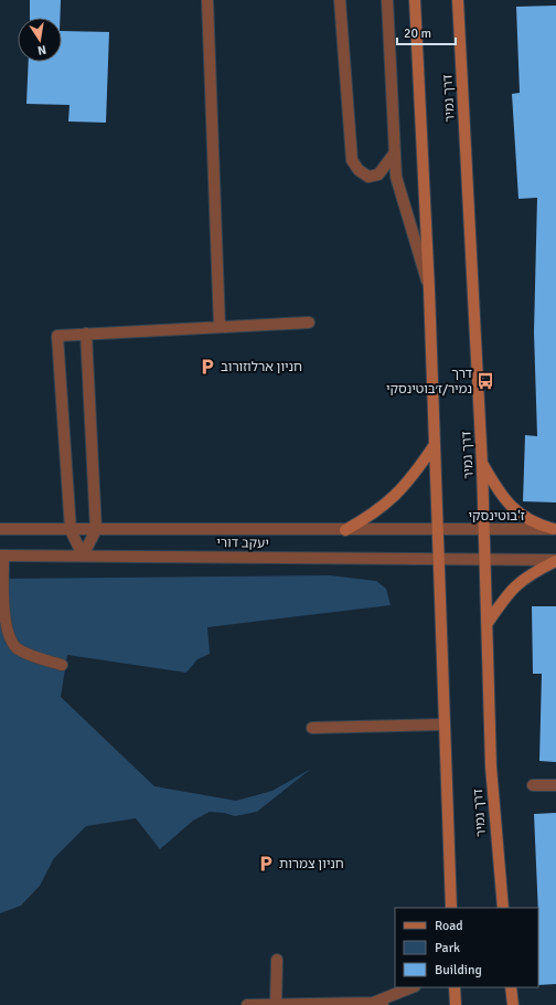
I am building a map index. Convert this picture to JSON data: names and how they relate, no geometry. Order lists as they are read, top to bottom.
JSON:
{
  "streets": {
    "main road": ["דרך נמיר"],
    "street": ["ז'בוטינסקי", "יעקב דורי"]
  },
  "crossings": [
    ["דרך נמיר", "ז'בוטינסקי"],
    ["דרך נמיר", "יעקב דורי"],
    ["ז'בוטינסקי", "יעקב דורי"]
  ],
  "places": {
    "parking": ["חניון ארלוזורוב", "חניון צמרות"],
    "bus stop": ["דרך נמיר/ז׳בוטינסקי"]
  },
  "legend": ["Road", "Park", "Building"],
  "scale_bar": "20 m",
  "north": "bottom"
}
